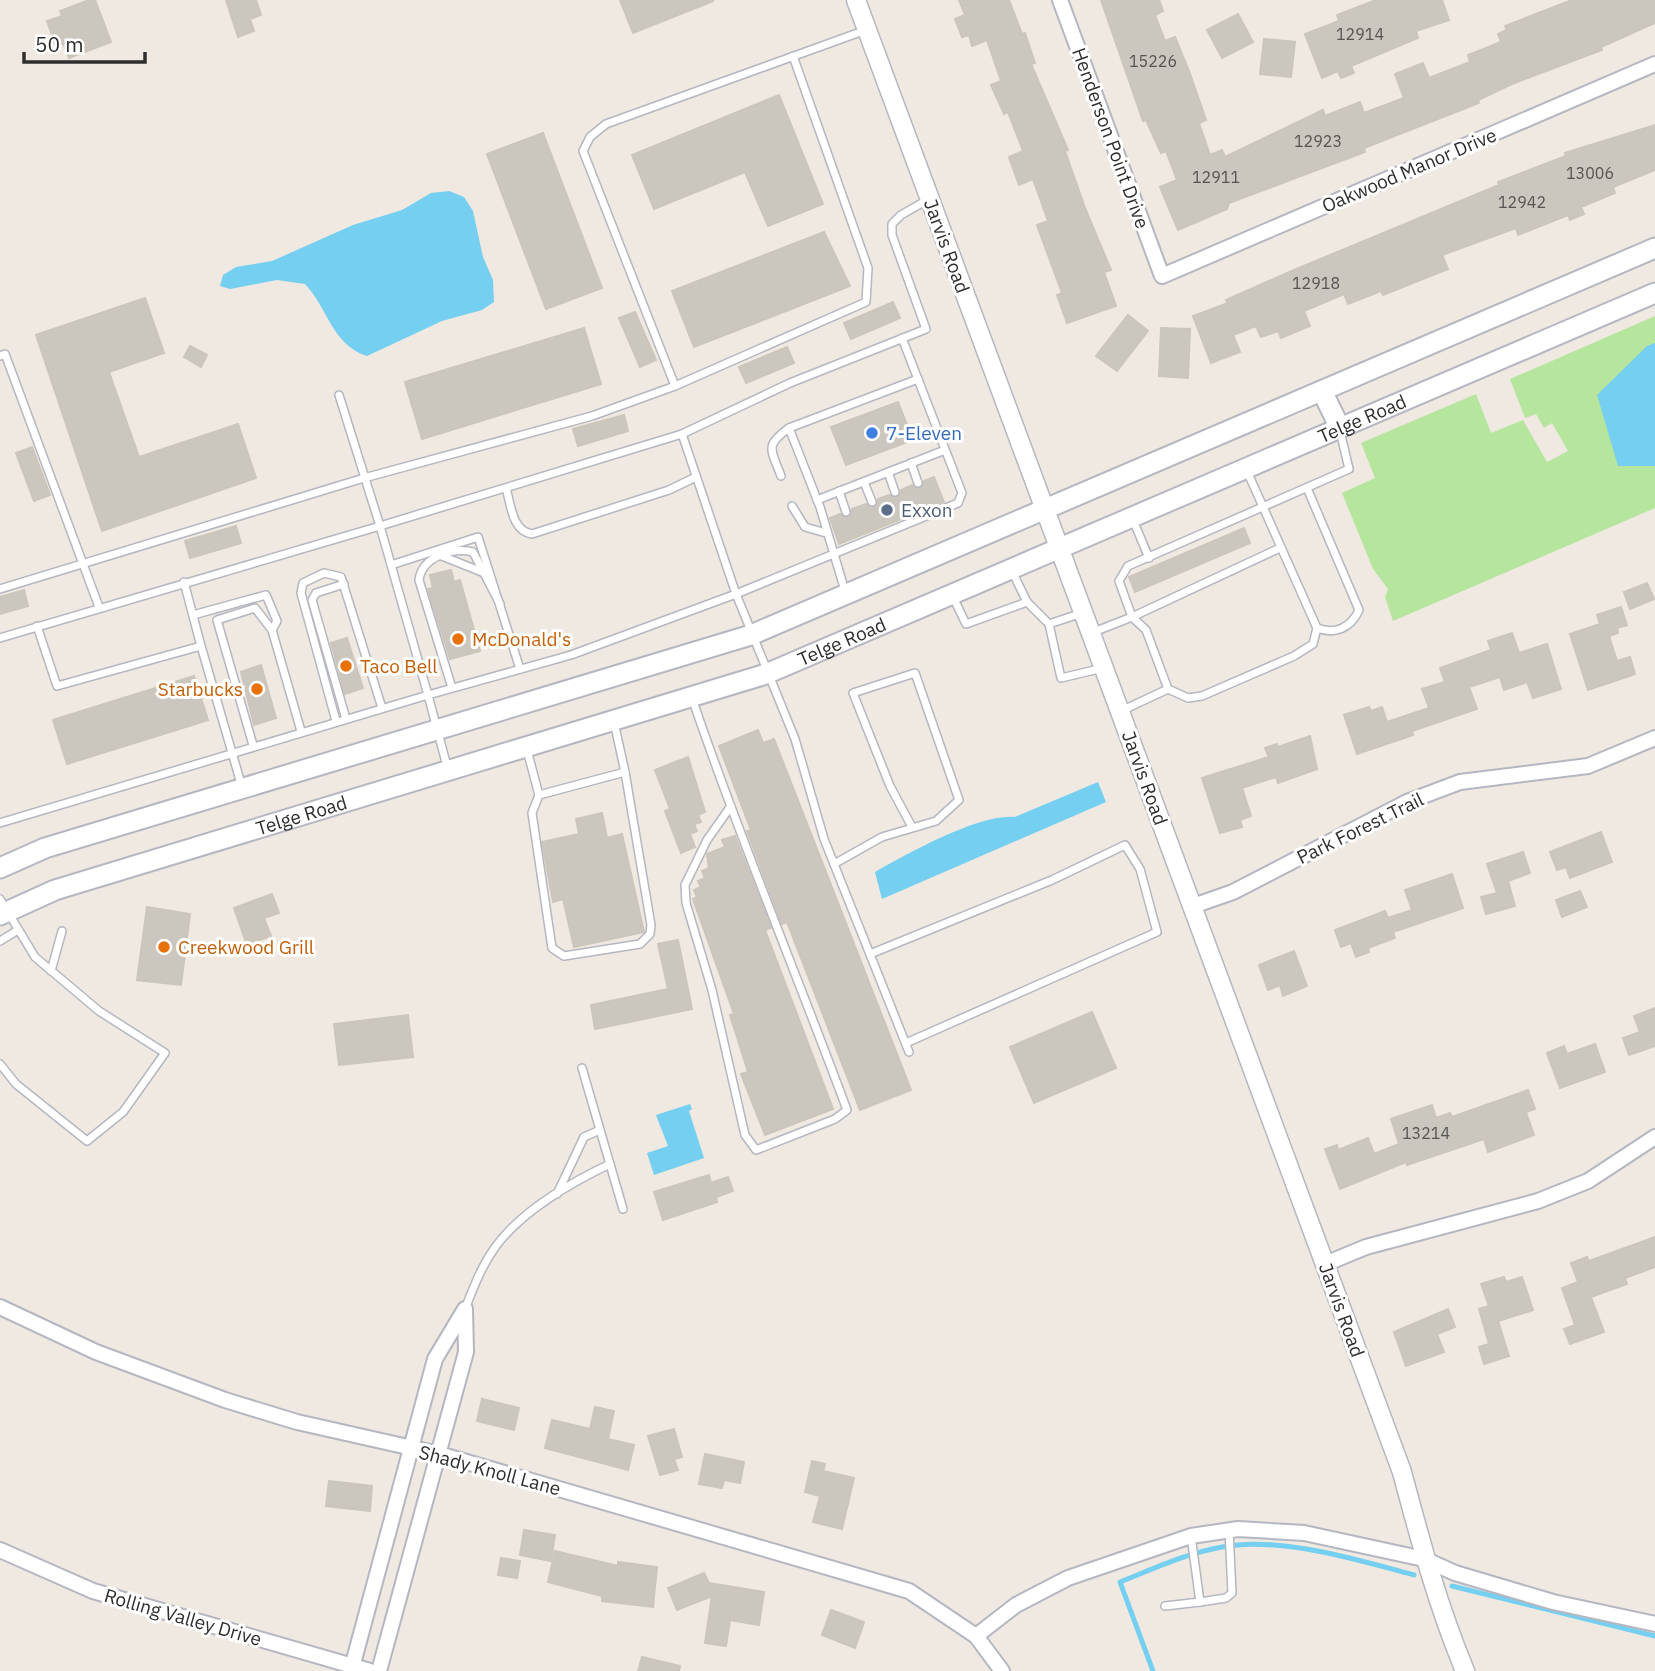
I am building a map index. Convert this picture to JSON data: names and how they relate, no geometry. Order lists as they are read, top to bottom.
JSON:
{
  "streets": {
    "main road": ["Telge Road"],
    "street": [
      "Henderson Point Drive",
      "Oakwood Manor Drive",
      "Jarvis Road",
      "Park Forest Trail",
      "Shady Knoll Lane",
      "Rolling Valley Drive"
    ]
  },
  "crossings": [
    ["Henderson Point Drive", "Oakwood Manor Drive"],
    ["Jarvis Road", "Telge Road"],
    ["Jarvis Road", "Park Forest Trail"]
  ],
  "places": [
    "7-Eleven",
    "Exxon",
    "McDonald's",
    "Taco Bell",
    "Starbucks",
    "Creekwood Grill"
  ],
  "house_numbers": [
    "12914",
    "15226",
    "12923",
    "13006",
    "12911",
    "12942",
    "12918",
    "13214"
  ],
  "scale_bar": "50 m"
}
